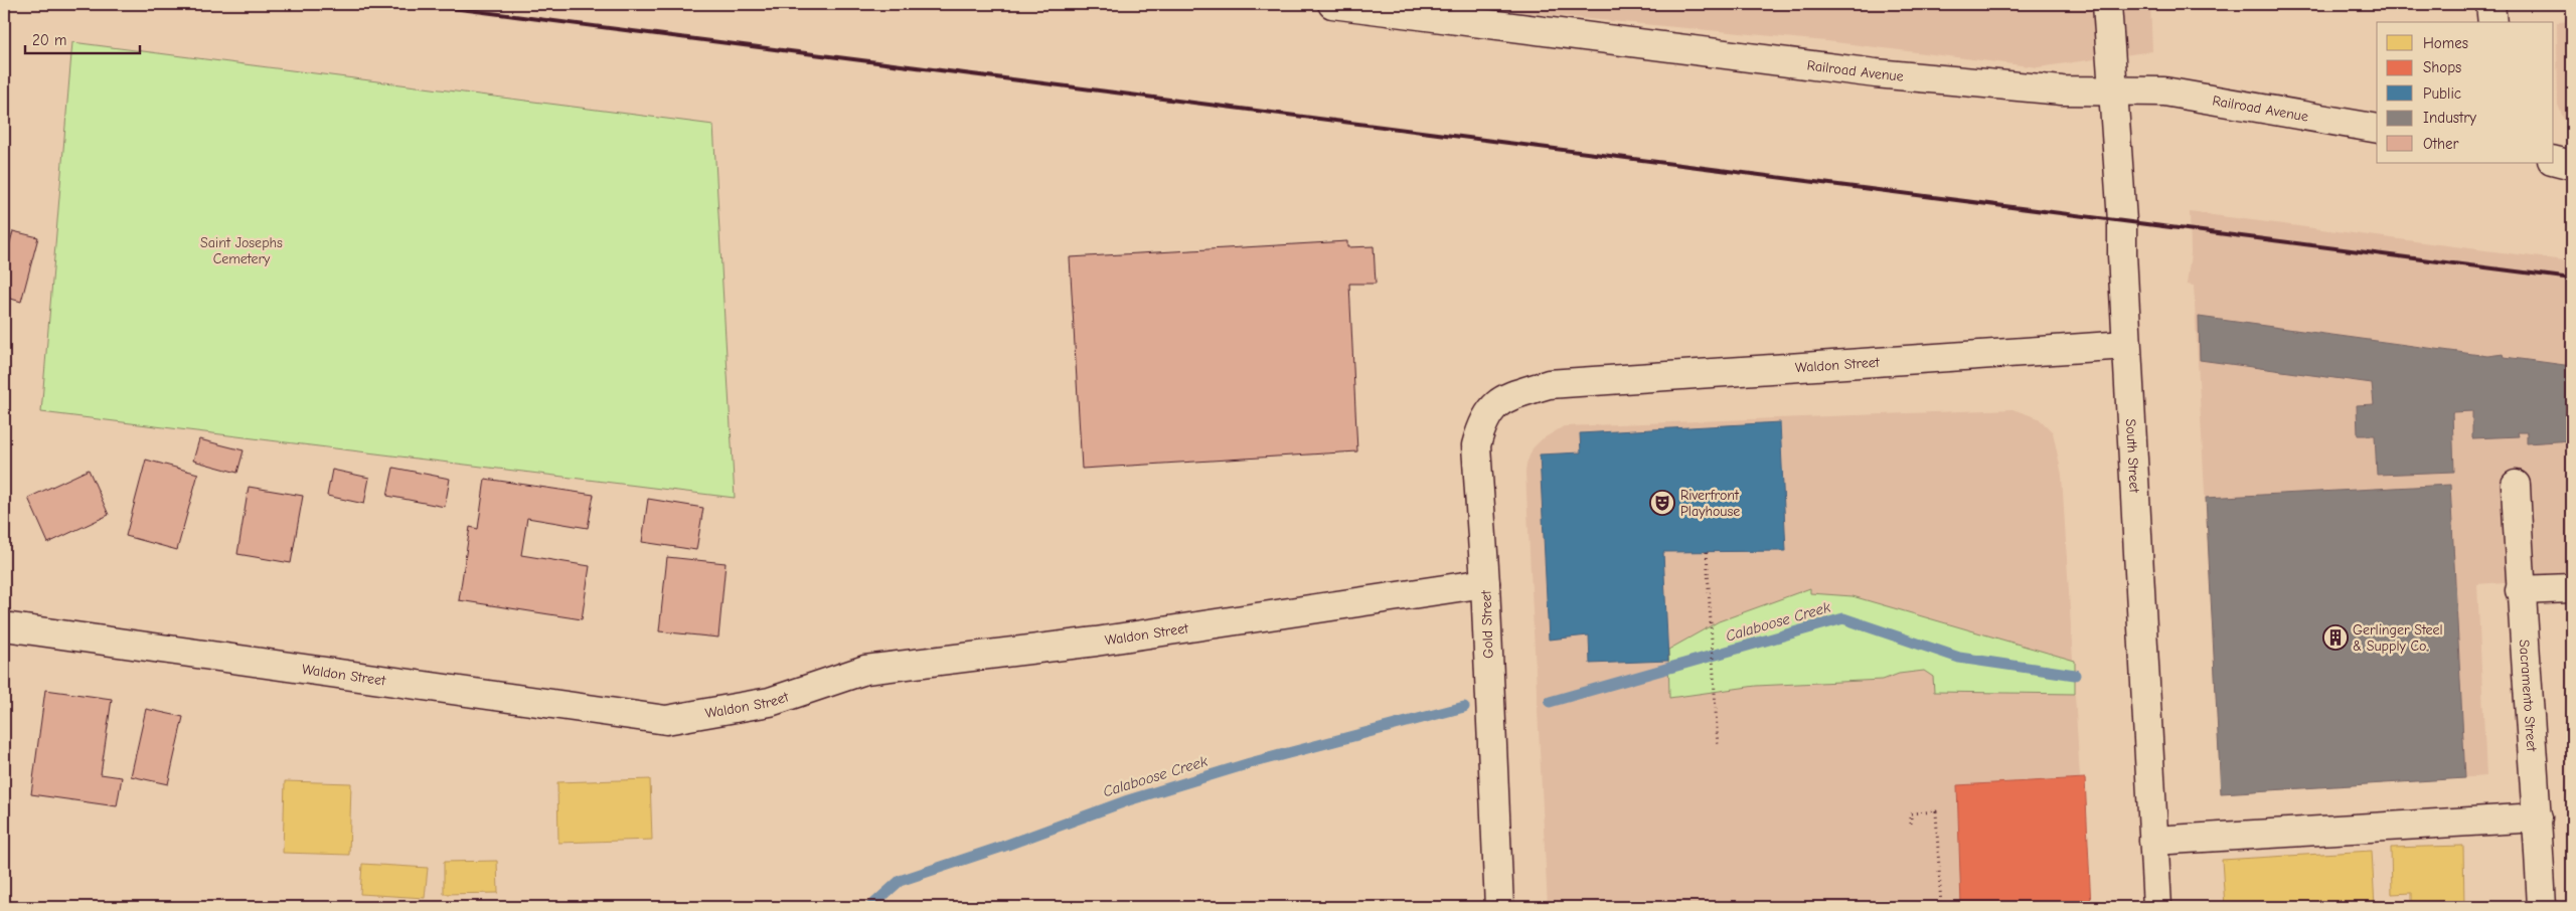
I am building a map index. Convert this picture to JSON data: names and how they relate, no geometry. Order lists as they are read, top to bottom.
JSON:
{
  "streets": {
    "street": [
      "Railroad Avenue",
      "Waldon Street",
      "South Street",
      "Gold Street",
      "Sacramento Street"
    ]
  },
  "crossings": [
    ["Railroad Avenue", "South Street"],
    ["Waldon Street", "South Street"],
    ["Waldon Street", "Gold Street"]
  ],
  "water": ["Calaboose Creek"],
  "parks": ["Saint Josephs Cemetery"],
  "places": {
    "theatre": ["Riverfront Playhouse"],
    "building": ["Gerlinger Steel & Supply Co."]
  },
  "legend": [
    "Homes",
    "Shops",
    "Public",
    "Industry",
    "Other"
  ],
  "scale_bar": "20 m"
}
